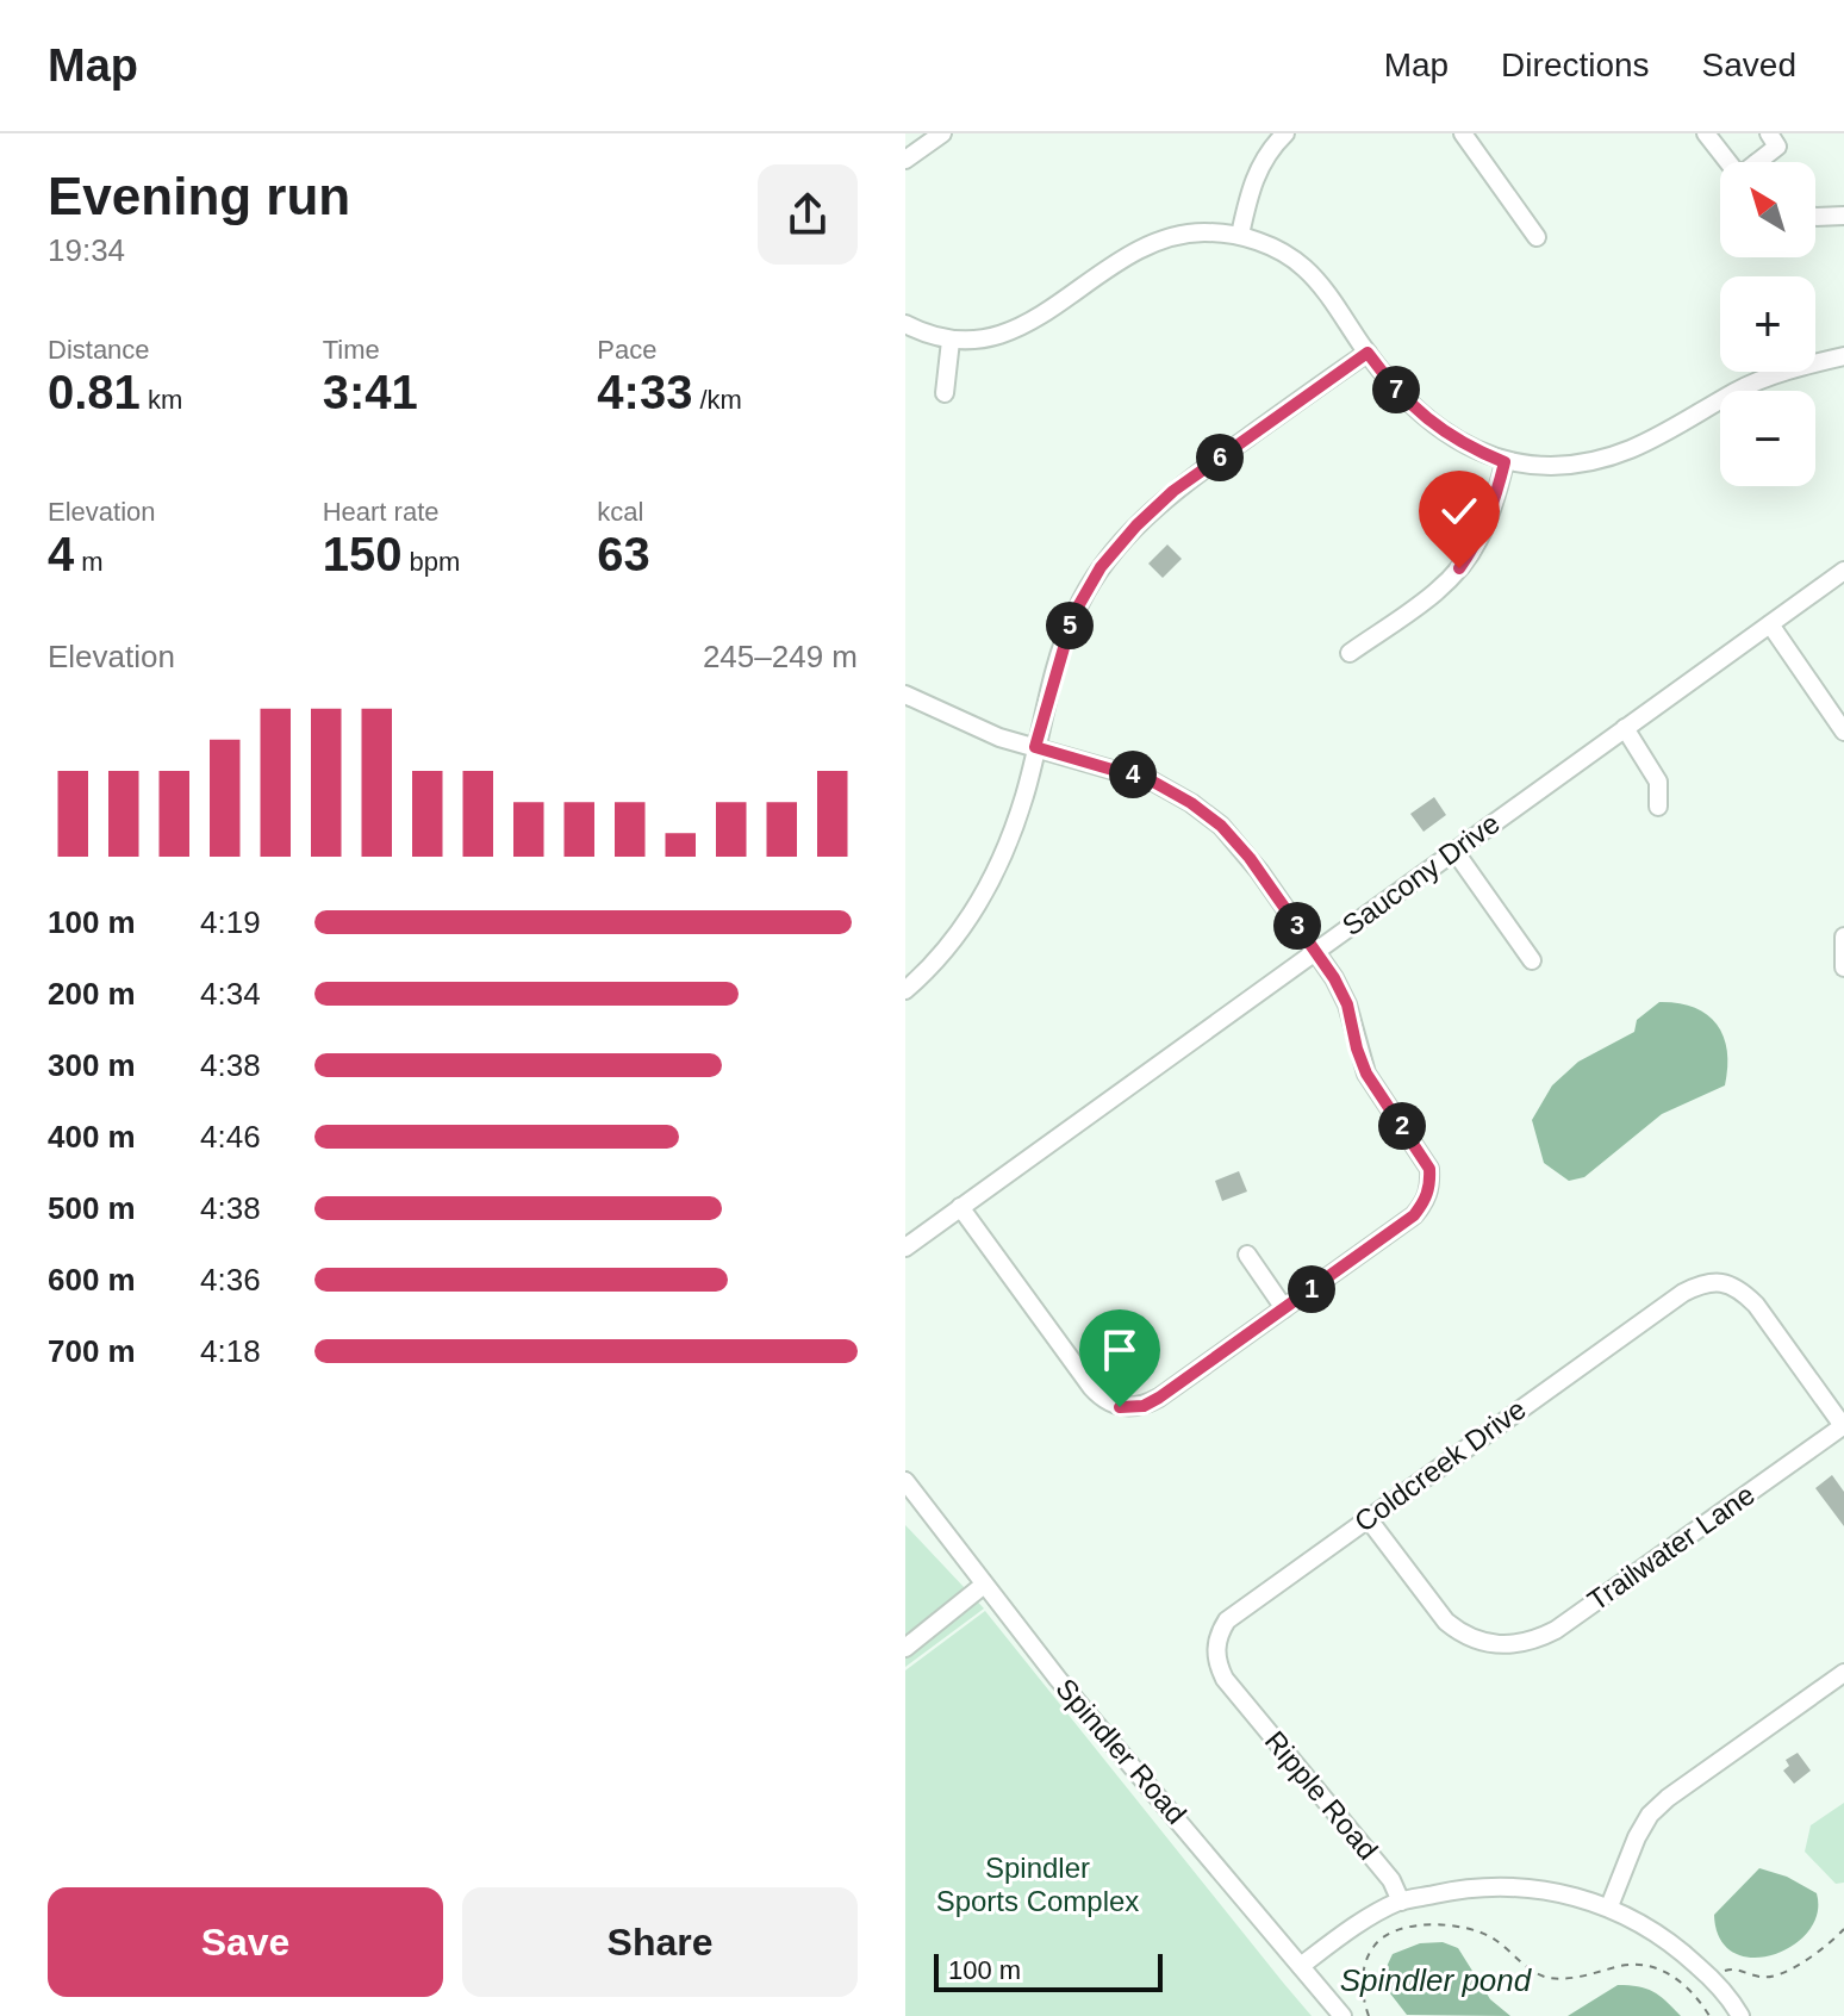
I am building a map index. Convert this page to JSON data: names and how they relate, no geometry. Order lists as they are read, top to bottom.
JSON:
{
  "streets": {
    "street": [
      "Saucony Drive",
      "Coldcreek Drive",
      "Trailwater Lane",
      "Spindler Road",
      "Ripple Road"
    ]
  },
  "crossings": [
    ["Coldcreek Drive", "Trailwater Lane"],
    ["Coldcreek Drive", "Ripple Road"]
  ],
  "water": ["Spindler pond"],
  "parks": ["Spindler Sports Complex"],
  "scale_bar": "100 m",
  "north": "top left",
  "page": {
    "header": "Map",
    "nav": ["Map", "Directions", "Saved"],
    "heading": ["Evening run", "19:34"],
    "map_buttons": ["+", "−"],
    "stats": [
      ["Distance", "0.81 km"],
      ["Time", "3:41"],
      ["Pace", "4:33 /km"],
      ["Elevation", "4 m"],
      ["Heart rate", "150 bpm"],
      ["kcal", "63"]
    ],
    "pins": [
      "7",
      "6",
      "5",
      "4",
      "3",
      "2",
      "1"
    ],
    "chart": ["Elevation", "245–249 m"],
    "list": [
      {
        "name": "100 m",
        "note": "4:19"
      },
      {
        "name": "200 m",
        "note": "4:34"
      },
      {
        "name": "300 m",
        "note": "4:38"
      },
      {
        "name": "400 m",
        "note": "4:46"
      },
      {
        "name": "500 m",
        "note": "4:38"
      },
      {
        "name": "600 m",
        "note": "4:36"
      },
      {
        "name": "700 m",
        "note": "4:18"
      }
    ],
    "buttons": ["Save", "Share"],
    "scale": "100 m"
  }
}
